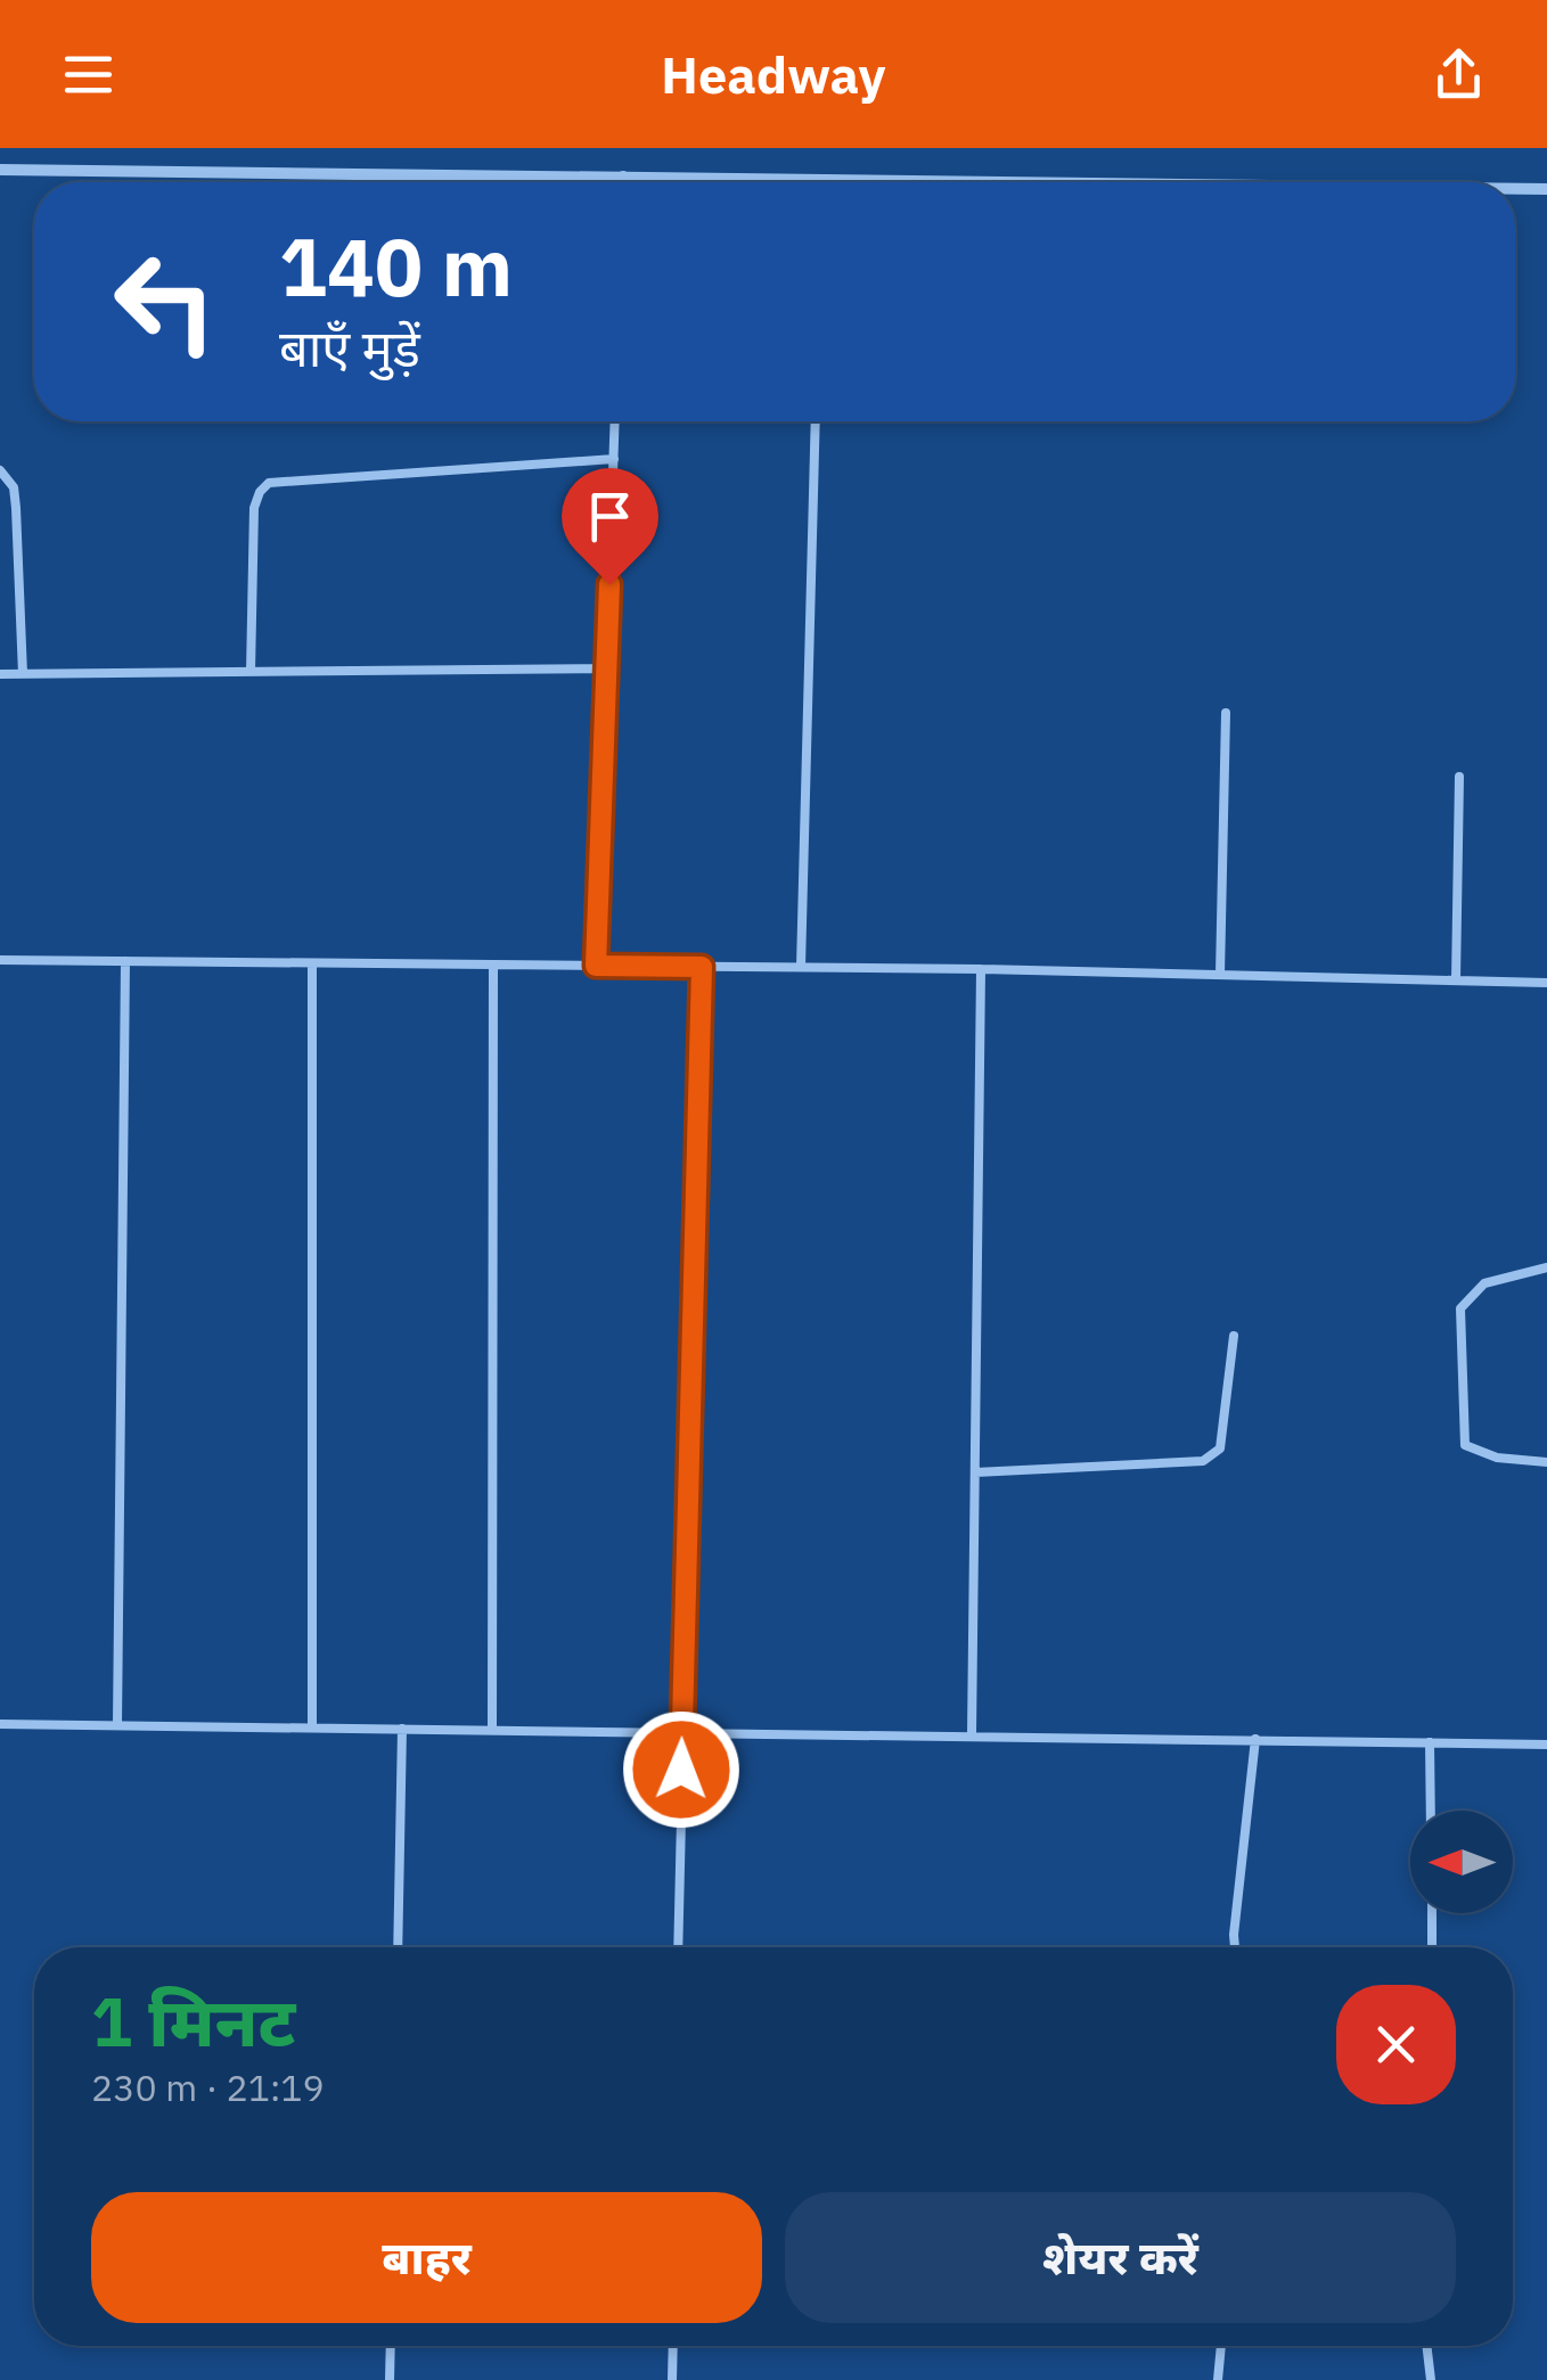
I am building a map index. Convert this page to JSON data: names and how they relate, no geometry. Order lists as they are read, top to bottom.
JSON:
{
  "north": "left",
  "page": {
    "header": "Headway",
    "turn": ["140 m", "बाएँ मुड़ें"],
    "heading": ["1 मिनट", "230 m · 21:19"],
    "buttons": ["बाहर", "शेयर करें"]
  }
}
